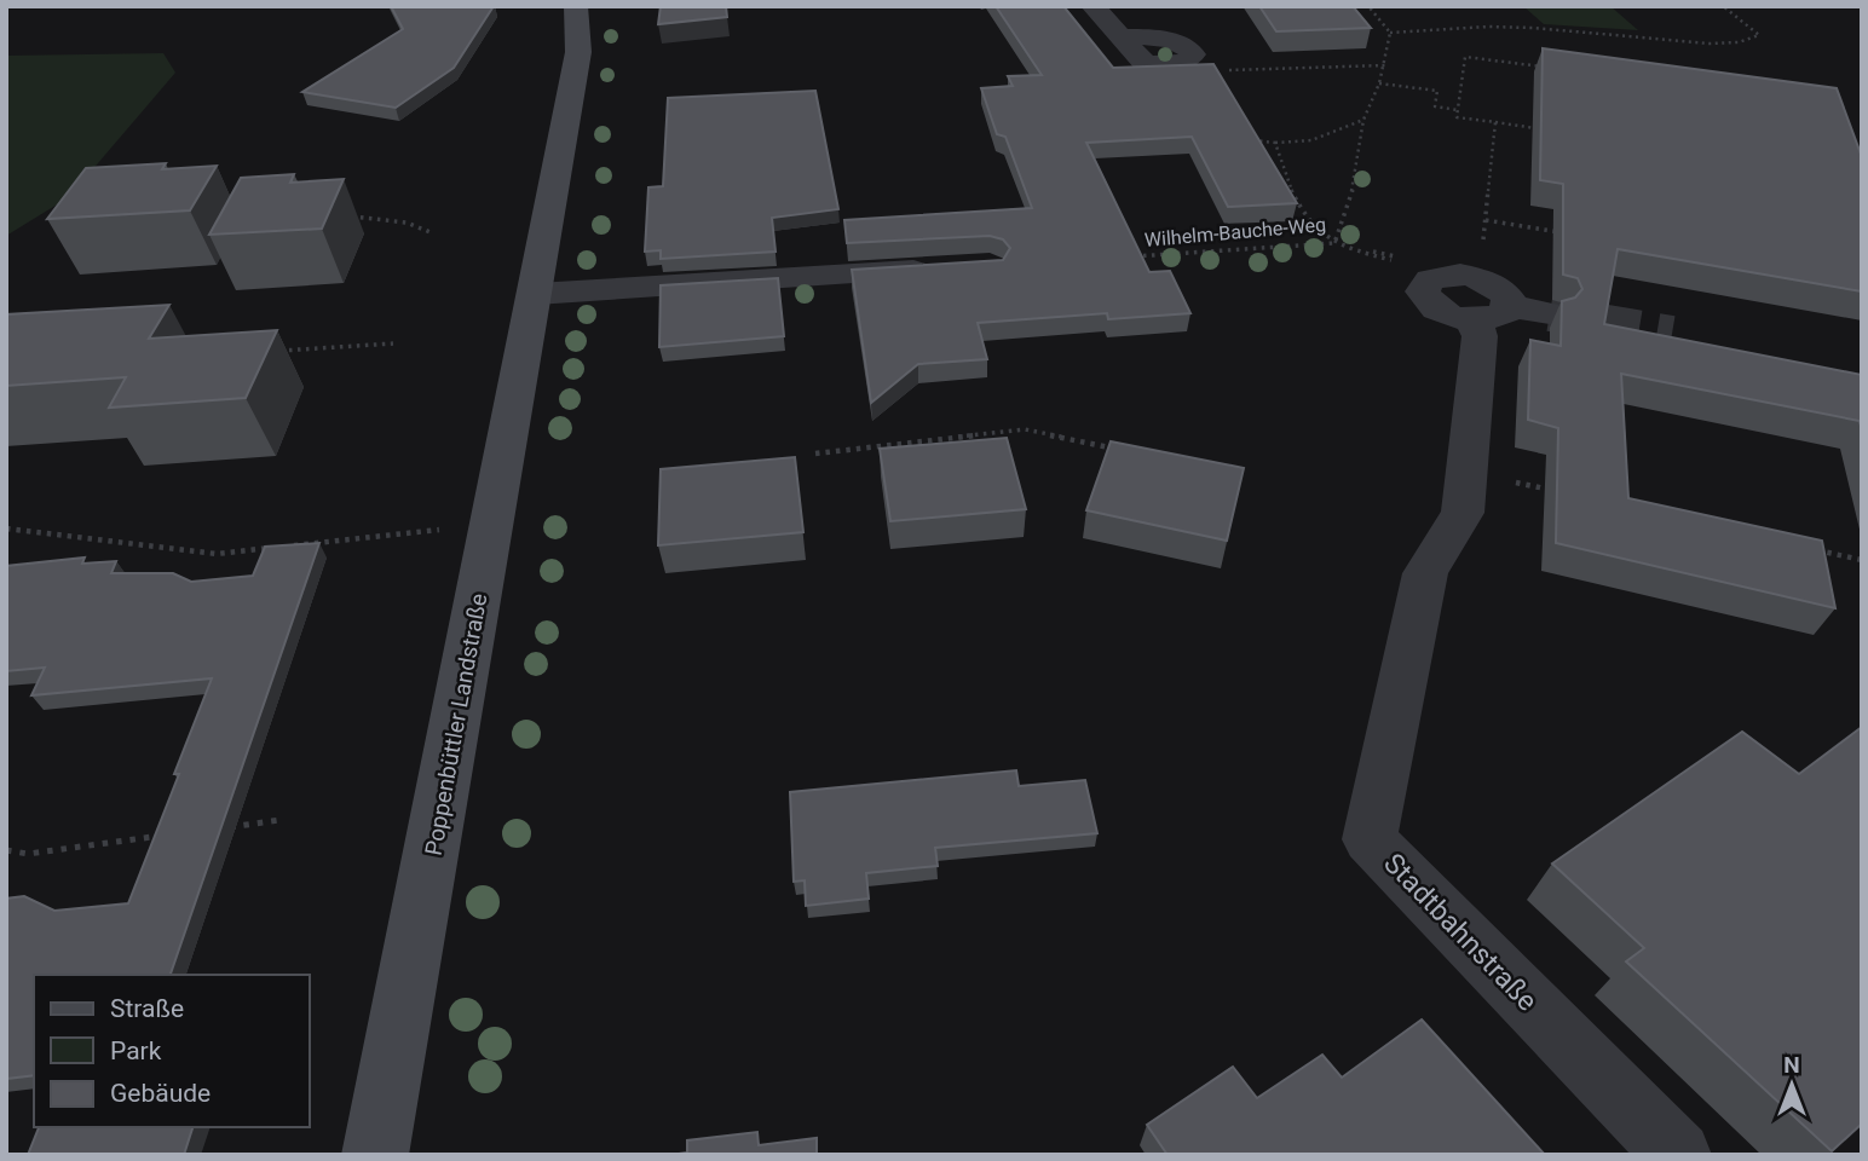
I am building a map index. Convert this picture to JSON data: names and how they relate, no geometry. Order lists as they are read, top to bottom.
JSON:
{
  "streets": {
    "main road": ["Poppenbüttler Landstraße"],
    "street": ["Stadtbahnstraße"],
    "path": ["Wilhelm-Bauche-Weg"]
  },
  "legend": ["Straße", "Park", "Gebäude"],
  "north": "top"
}
